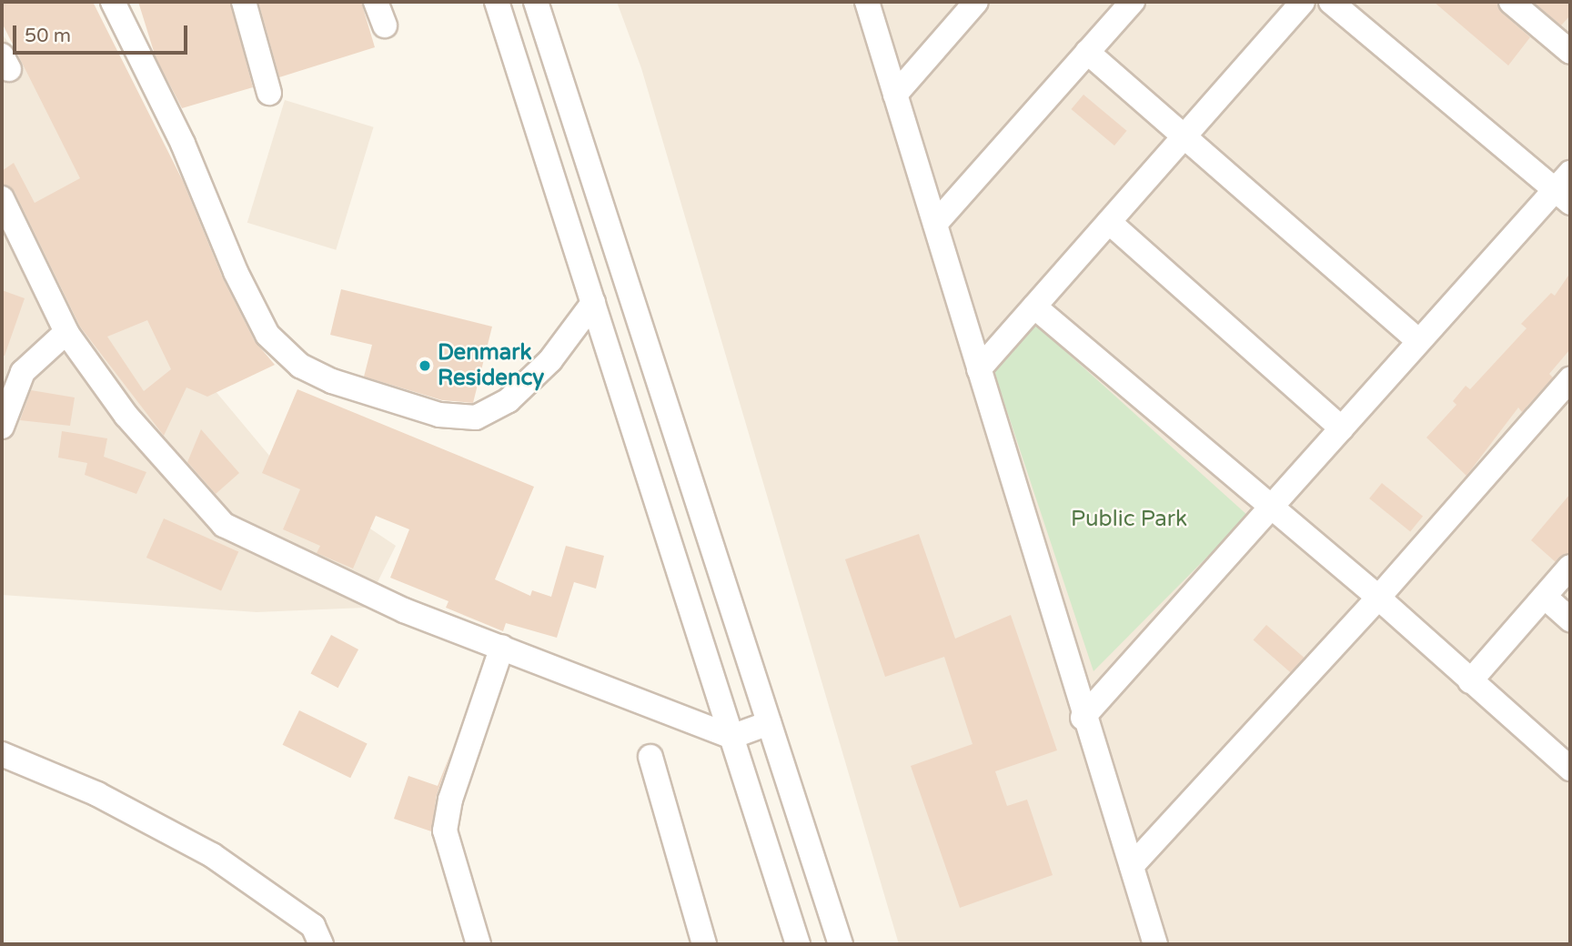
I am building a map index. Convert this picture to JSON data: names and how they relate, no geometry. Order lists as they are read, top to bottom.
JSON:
{
  "parks": ["Public Park"],
  "places": ["Denmark Residency"],
  "scale_bar": "50 m"
}
